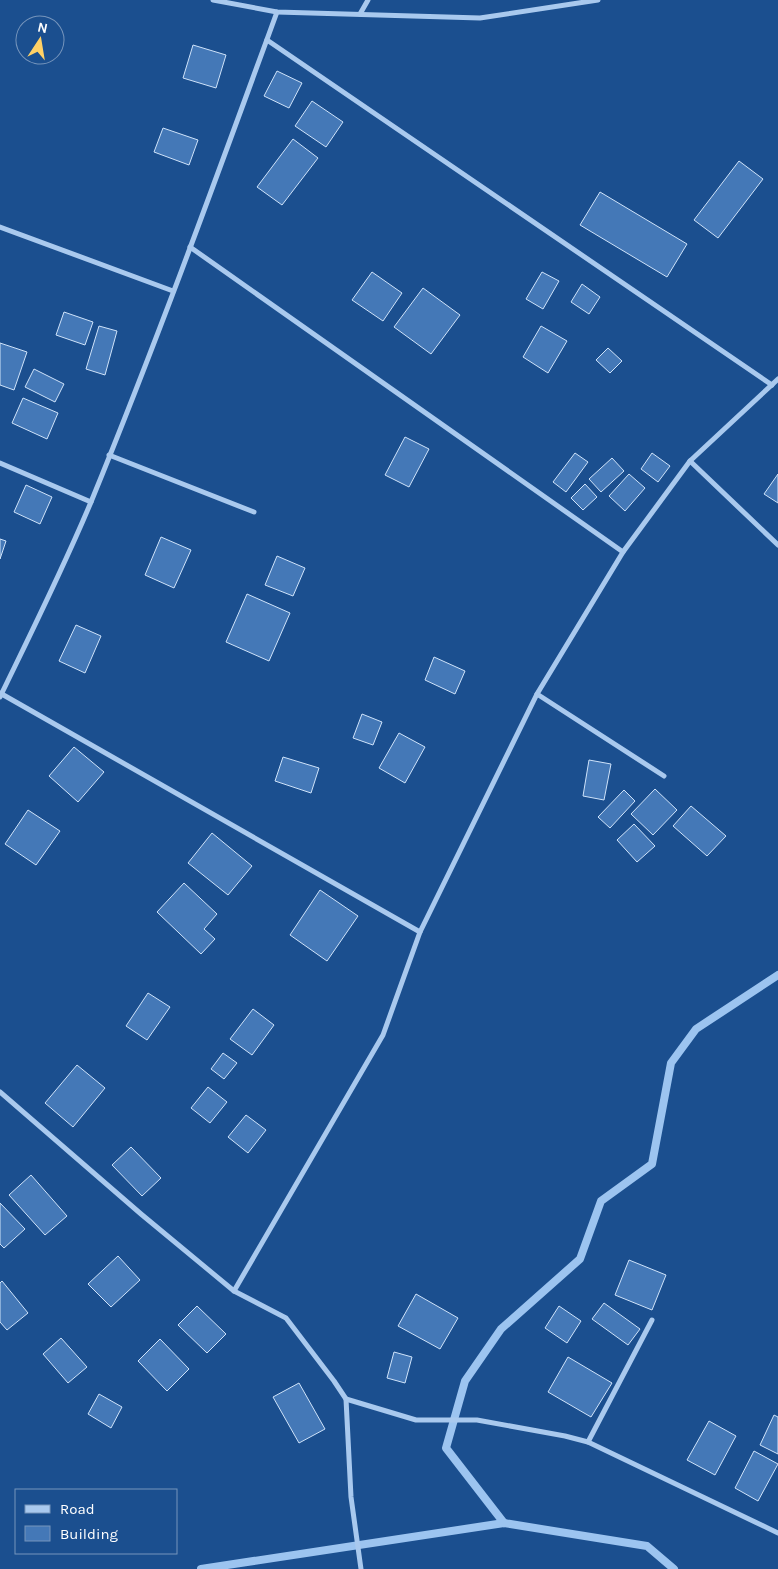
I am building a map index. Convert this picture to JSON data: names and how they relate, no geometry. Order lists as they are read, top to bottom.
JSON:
{
  "legend": ["Road", "Building"],
  "north": "top"
}
